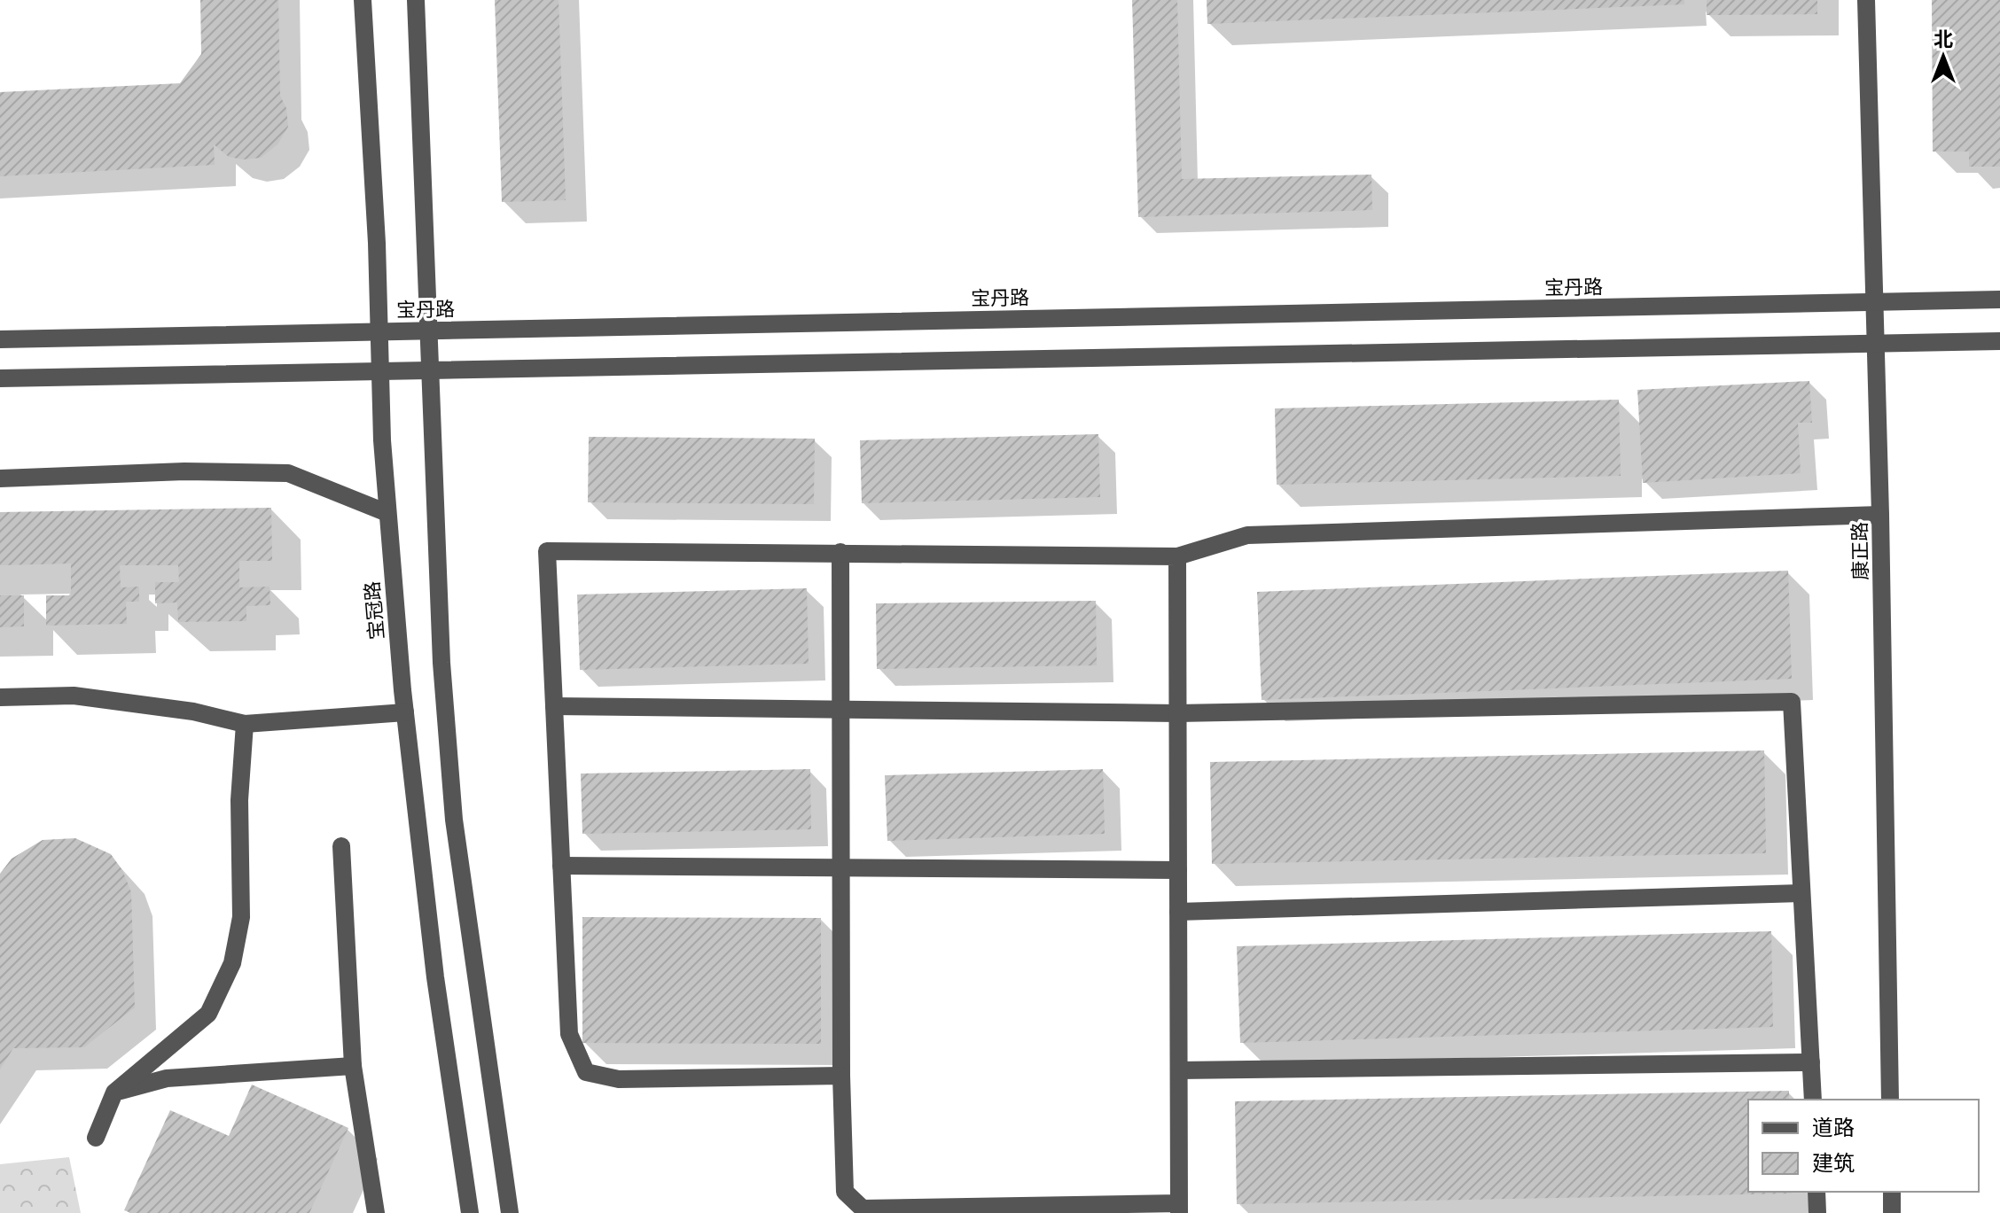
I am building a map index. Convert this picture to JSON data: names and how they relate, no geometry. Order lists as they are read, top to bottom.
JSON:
{
  "streets": {
    "street": ["宝丹路", "康正路", "宝冠路"]
  },
  "crossings": [
    ["宝丹路", "康正路"],
    ["宝丹路", "宝冠路"]
  ],
  "legend": ["道路", "建筑"],
  "north": "top"
}
